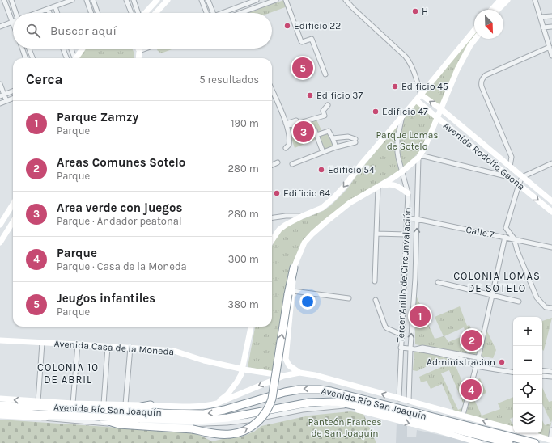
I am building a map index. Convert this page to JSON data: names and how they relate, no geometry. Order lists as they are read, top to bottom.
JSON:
{
  "streets": {
    "highway": ["Avenida Río San Joaquín"],
    "main road": ["Avenida Rodolfo Gaona", "Avenida Casa de la Moneda"],
    "street": ["Calle 7", "Tercer Anillo de Circunvalación"]
  },
  "crossings": [
    ["Calle 7", "Tercer Anillo de Circunvalación"],
    ["Avenida Casa de la Moneda", "Avenida Río San Joaquín"]
  ],
  "districts": ["COLONIA LOMAS DE SOTELO", "COLONIA 10 DE ABRIL"],
  "parks": ["Parque Lomas de Sotelo", "Panteón Frances de San Joaquín"],
  "places": [
    "H",
    "Edificio 22",
    "Edificio 45",
    "Edificio 37",
    "Edificio 47",
    "Edificio 54",
    "Edificio 64",
    "Administracion"
  ],
  "north": "bottom right",
  "page": {
    "search": "Buscar aquí",
    "pins": [
      "5",
      "3",
      "1",
      "2",
      "4"
    ],
    "heading": ["Cerca", "5 resultados"],
    "list": [
      {
        "mark": "1",
        "name": "Parque Zamzy",
        "note": "Parque",
        "value": "190 m"
      },
      {
        "mark": "2",
        "name": "Areas Comunes Sotelo",
        "note": "Parque",
        "value": "280 m"
      },
      {
        "mark": "3",
        "name": "Area verde con juegos",
        "note": "Parque · Andador peatonal",
        "value": "280 m"
      },
      {
        "mark": "4",
        "name": "Parque",
        "note": "Parque · Casa de la Moneda",
        "value": "300 m"
      },
      {
        "mark": "5",
        "name": "Jeugos infantiles",
        "note": "Parque",
        "value": "380 m"
      }
    ],
    "map_buttons": ["+", "−"]
  }
}
